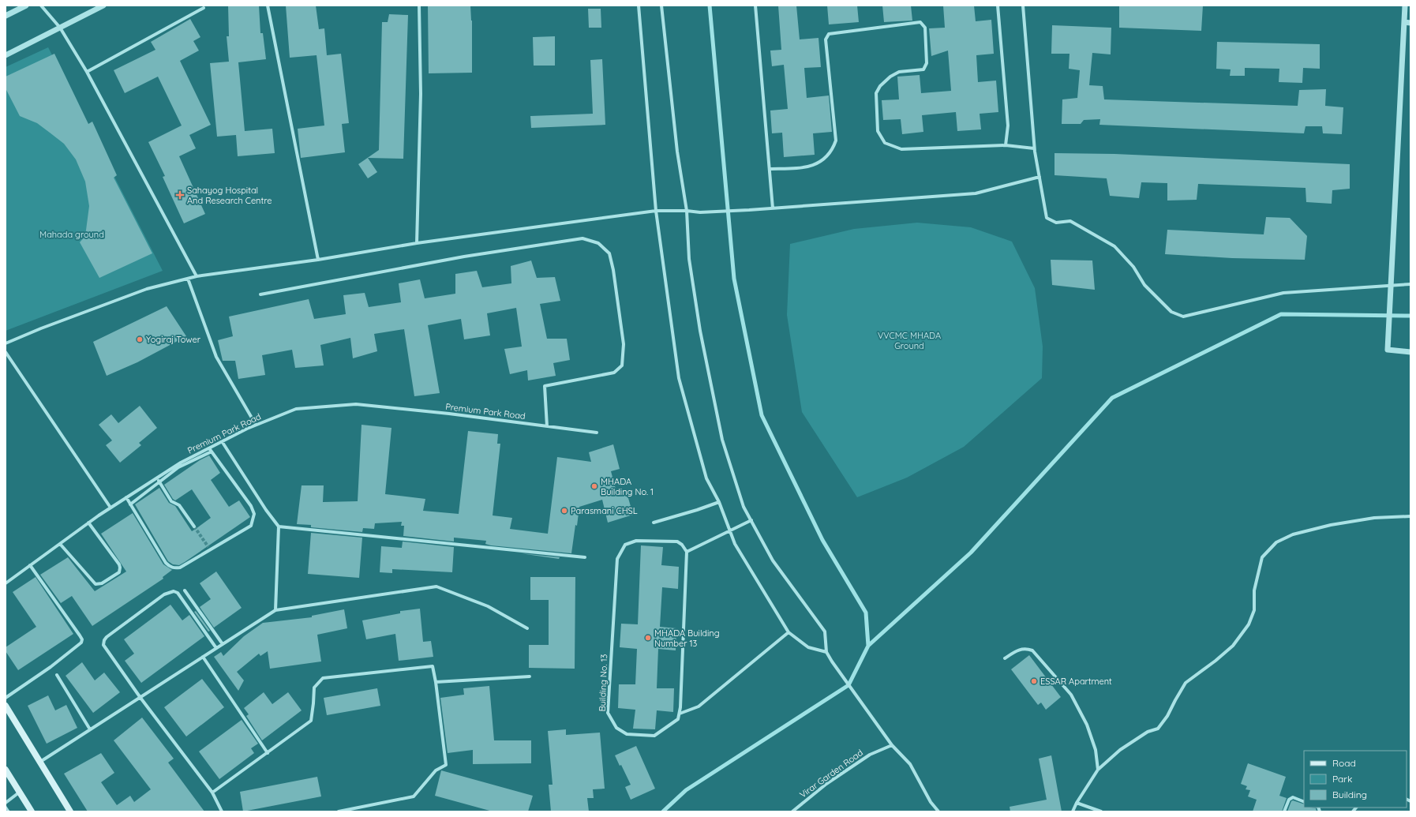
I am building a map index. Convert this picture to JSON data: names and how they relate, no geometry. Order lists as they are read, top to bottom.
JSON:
{
  "streets": {
    "street": ["Premium Park Road", "Building No. 13", "Virar Garden Road"]
  },
  "parks": ["Mahada ground", "VVCMC MHADA Ground"],
  "places": {
    "health": ["Sahayog Hospital And Research Centre"],
    "other": [
      "Yogiraj Tower",
      "MHADA Building No. 1",
      "Parasmani CHSL",
      "MHADA Building Number 13",
      "ESSAR Apartment"
    ]
  },
  "legend": ["Road", "Park", "Building"]
}
